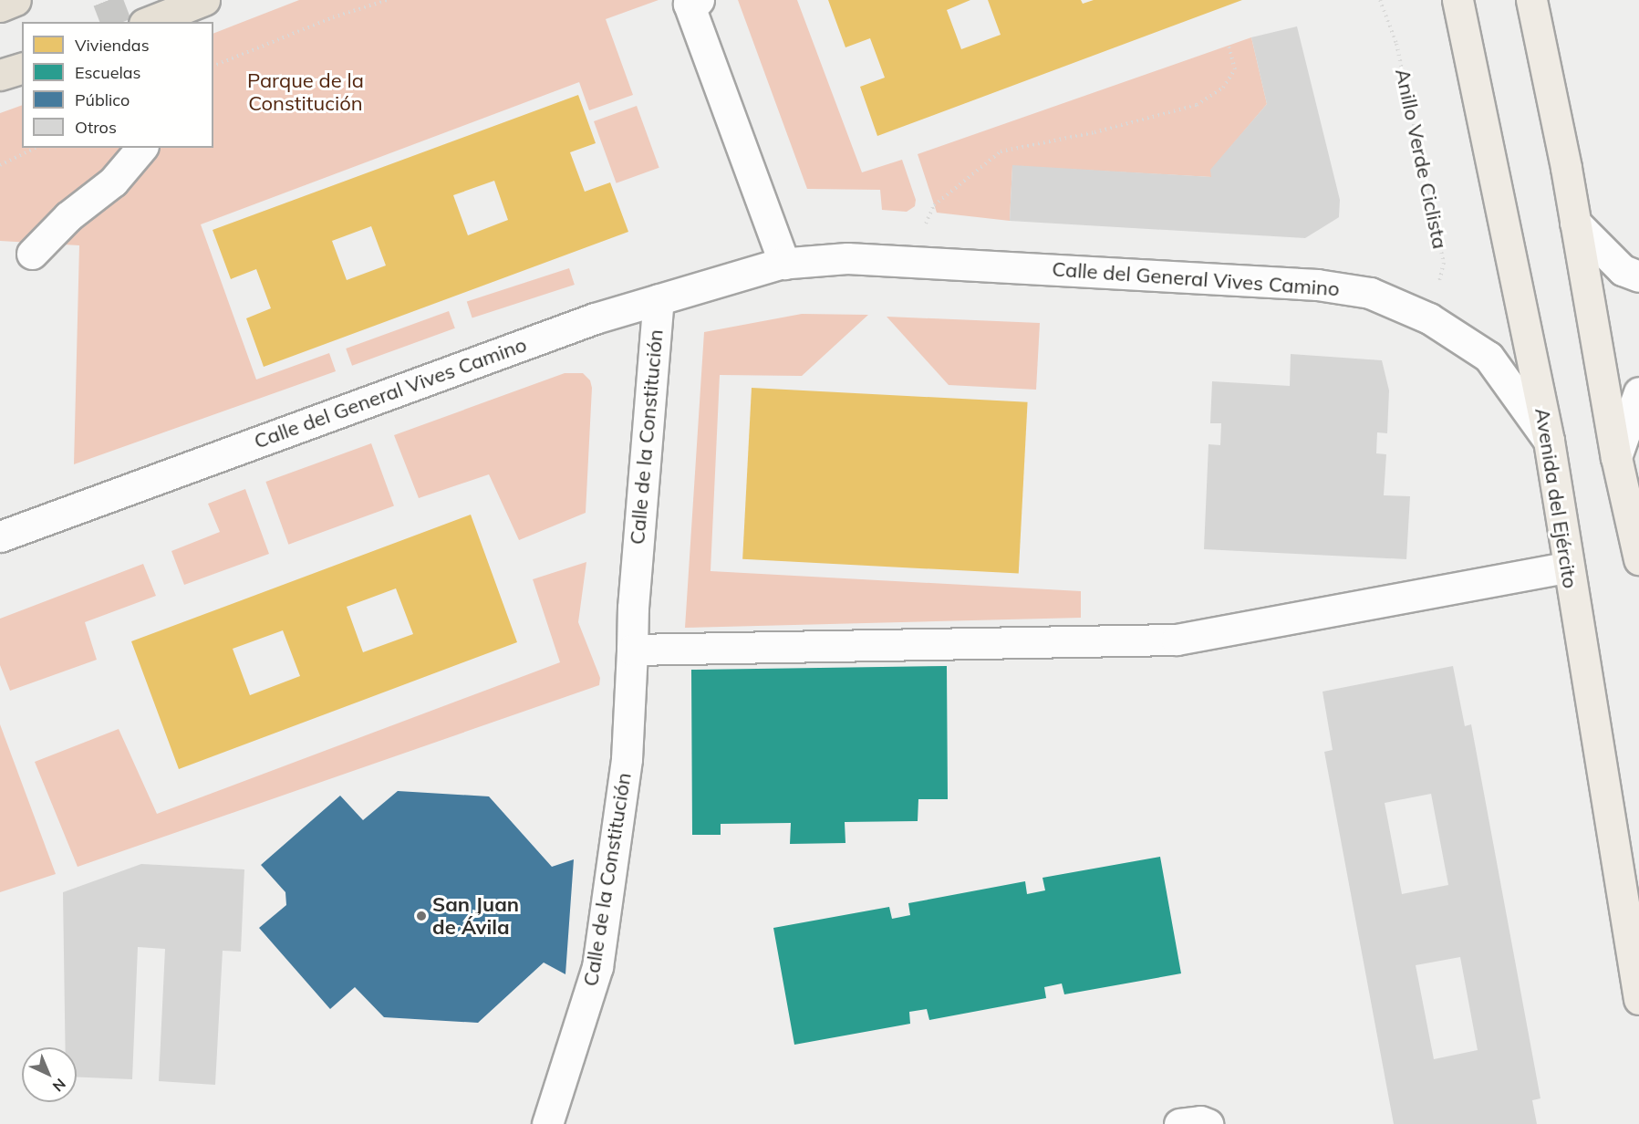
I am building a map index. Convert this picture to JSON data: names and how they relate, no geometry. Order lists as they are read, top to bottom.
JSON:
{
  "streets": {
    "main road": ["Avenida del Ejército"],
    "street": ["Calle del General Vives Camino", "Calle de la Constitución"],
    "path": ["Anillo Verde Ciclista"]
  },
  "crossings": [
    ["Anillo Verde Ciclista", "Calle del General Vives Camino"],
    ["Calle del General Vives Camino", "Calle de la Constitución"],
    ["Calle del General Vives Camino", "Avenida del Ejército"]
  ],
  "parks": ["Parque de la Constitución"],
  "places": ["San Juan de Ávila"],
  "legend": [
    "Viviendas",
    "Escuelas",
    "Público",
    "Otros"
  ],
  "north": "bottom right"
}
